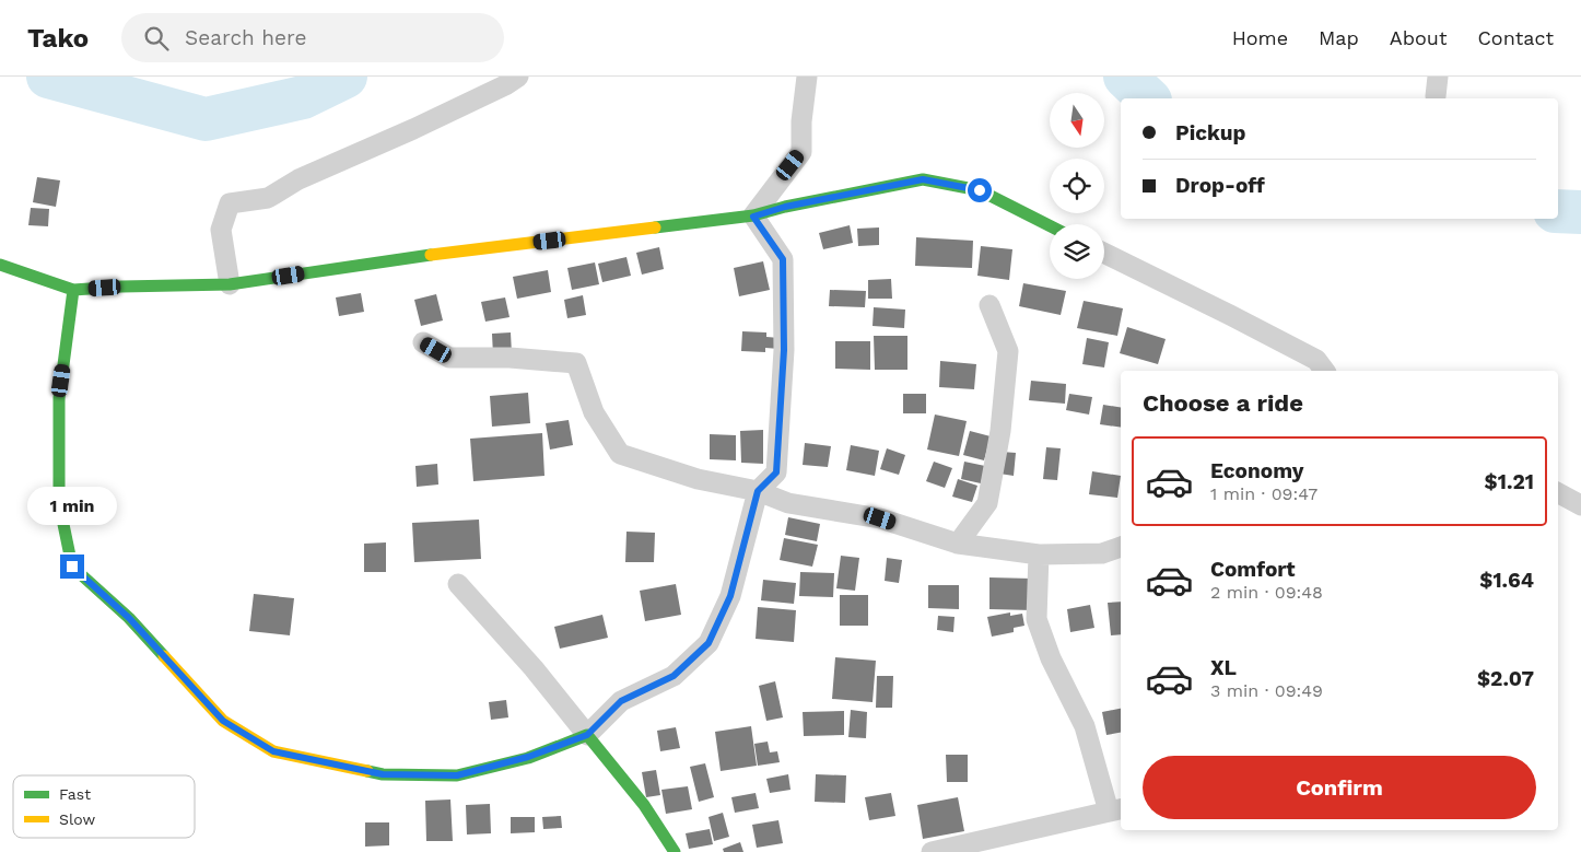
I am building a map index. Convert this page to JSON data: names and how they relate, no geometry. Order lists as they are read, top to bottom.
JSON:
{
  "legend": ["Fast", "Slow"],
  "north": "bottom",
  "page": {
    "header": "Tako",
    "search": "Search here",
    "nav": [
      "Home",
      "Map",
      "About",
      "Contact"
    ],
    "banner": ["Pickup", "Drop-off"],
    "heading": "Choose a ride",
    "list": [
      {
        "name": "Economy",
        "note": "1 min · 09:47",
        "value": "$1.21"
      },
      {
        "name": "Comfort",
        "note": "2 min · 09:48",
        "value": "$1.64"
      },
      {
        "name": "XL",
        "note": "3 min · 09:49",
        "value": "$2.07"
      }
    ],
    "bubble": "1 min",
    "buttons": "Confirm"
  }
}
